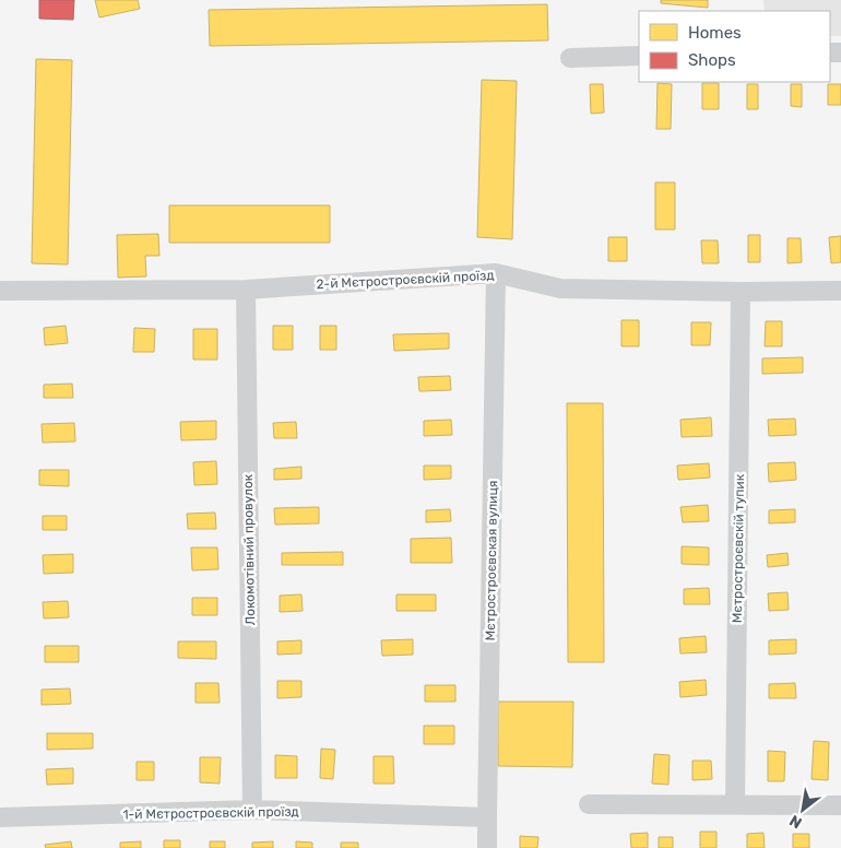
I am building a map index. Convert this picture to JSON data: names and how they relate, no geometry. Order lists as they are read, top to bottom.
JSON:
{
  "streets": {
    "street": [
      "2-й Мєтростроєвскій проїзд",
      "Мєтростроєвскій тупик",
      "Локомотівний провулок",
      "Мєтростроєвская вулиця",
      "1-й Мєтростроєвскій проїзд"
    ]
  },
  "crossings": [
    ["2-й Мєтростроєвскій проїзд", "Мєтростроєвскій тупик"],
    ["2-й Мєтростроєвскій проїзд", "Локомотівний провулок"],
    ["2-й Мєтростроєвскій проїзд", "Мєтростроєвская вулиця"],
    ["Локомотівний провулок", "1-й Мєтростроєвскій проїзд"],
    ["Мєтростроєвская вулиця", "1-й Мєтростроєвскій проїзд"]
  ],
  "legend": ["Homes", "Shops"],
  "north": "bottom left"
}
